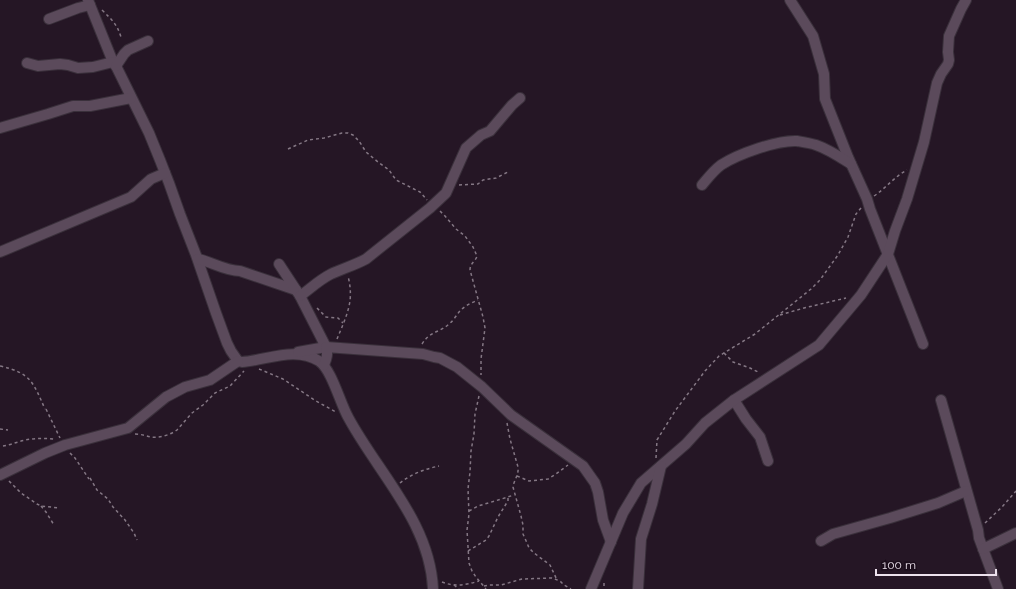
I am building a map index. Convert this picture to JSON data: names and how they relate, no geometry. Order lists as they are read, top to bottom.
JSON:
{
  "scale_bar": "100 m"
}
